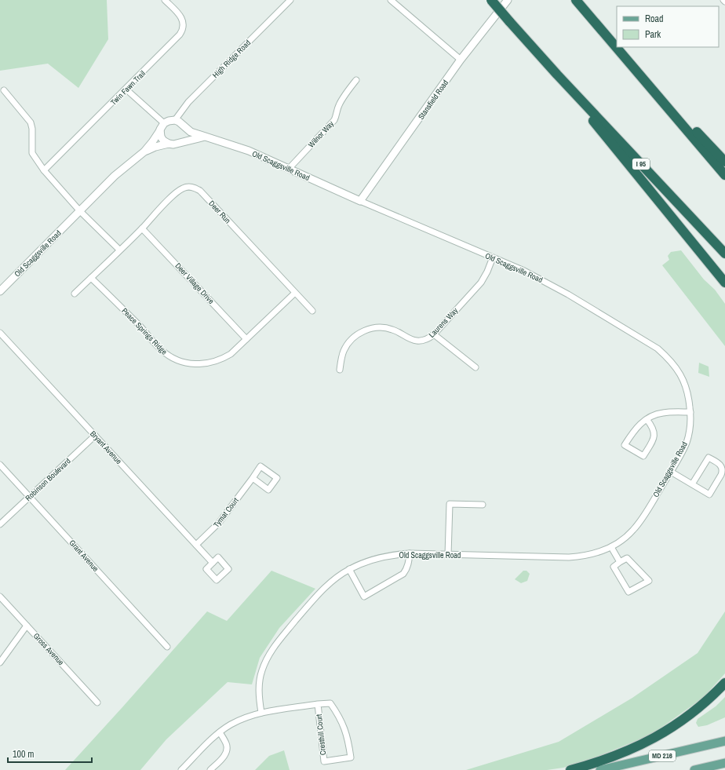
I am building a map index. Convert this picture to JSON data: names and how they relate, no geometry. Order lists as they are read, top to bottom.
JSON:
{
  "streets": {
    "highway": ["I 95"],
    "main road": ["MD 216"],
    "street": [
      "High Ridge Road",
      "Twin Fawn Trail",
      "Stansfield Road",
      "Wilnor Way",
      "Old Scaggsville Road",
      "Deer Run",
      "Deer Village Drive",
      "Laurens Way",
      "Peace Springs Ridge",
      "Bryant Avenue",
      "Robinson Boulevard",
      "Tymat Court",
      "Grant Avenue",
      "Gross Avenue",
      "Cresthill Court"
    ]
  },
  "crossings": [
    ["High Ridge Road", "Old Scaggsville Road"],
    ["Stansfield Road", "Old Scaggsville Road"],
    ["Wilnor Way", "Old Scaggsville Road"],
    ["Old Scaggsville Road", "Laurens Way"],
    ["Old Scaggsville Road", "Cresthill Court"],
    ["Deer Run", "Deer Village Drive"],
    ["Deer Run", "Peace Springs Ridge"],
    ["Deer Village Drive", "Peace Springs Ridge"],
    ["Bryant Avenue", "Robinson Boulevard"],
    ["Bryant Avenue", "Tymat Court"],
    ["Robinson Boulevard", "Grant Avenue"]
  ],
  "legend": ["Road", "Park"],
  "scale_bar": "100 m"
}
